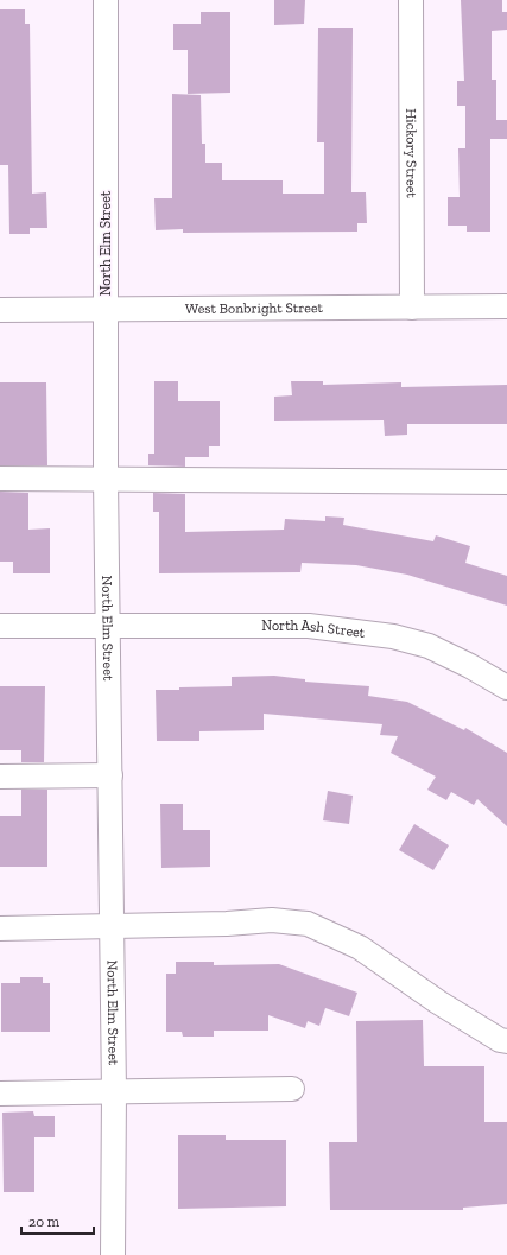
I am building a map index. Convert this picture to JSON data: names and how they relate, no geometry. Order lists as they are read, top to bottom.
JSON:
{
  "streets": {
    "street": [
      "Hickory Street",
      "North Elm Street",
      "West Bonbright Street",
      "North Ash Street"
    ]
  },
  "crossings": [
    ["Hickory Street", "West Bonbright Street"],
    ["North Elm Street", "West Bonbright Street"],
    ["North Elm Street", "North Ash Street"]
  ],
  "scale_bar": "20 m"
}
